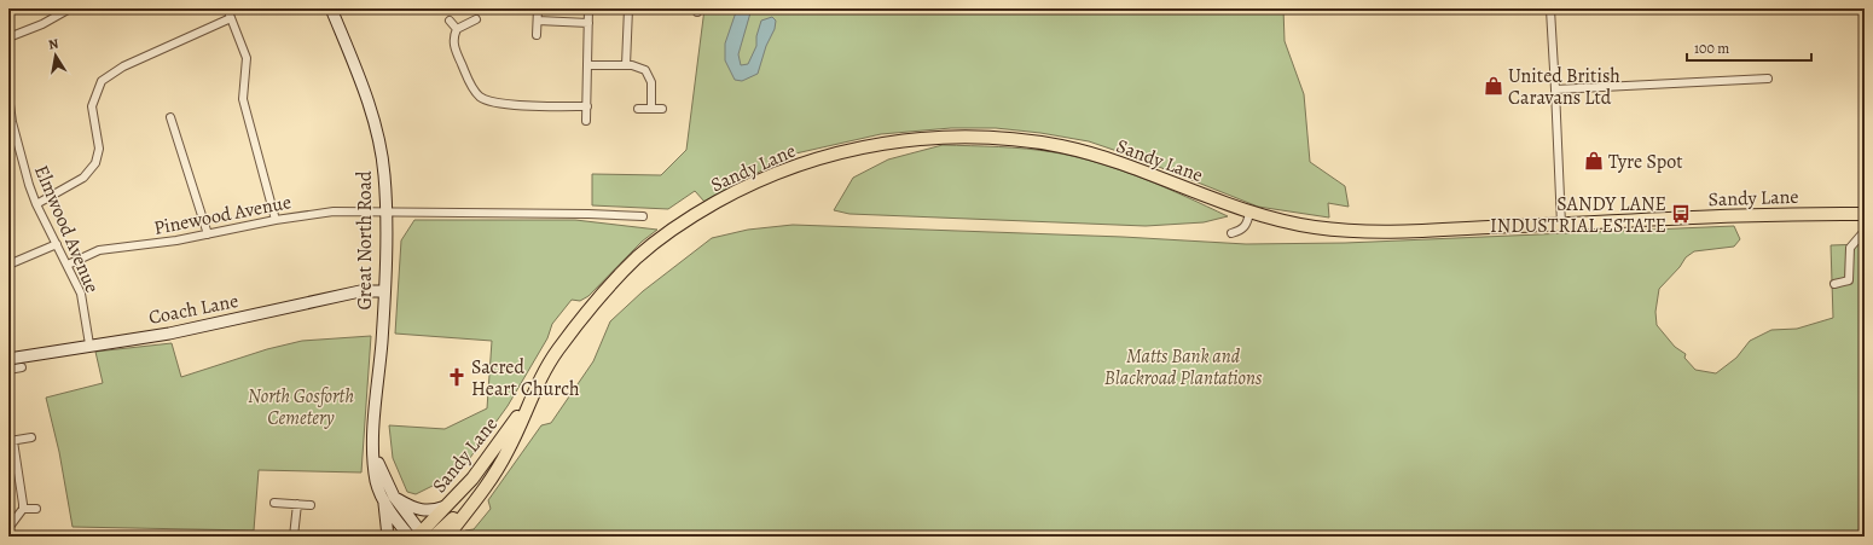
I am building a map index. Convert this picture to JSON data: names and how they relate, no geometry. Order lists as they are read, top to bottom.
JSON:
{
  "streets": {
    "main road": ["Sandy Lane", "Great North Road", "Coach Lane"],
    "street": ["Pinewood Avenue", "Elmwood Avenue"]
  },
  "crossings": [
    ["Pinewood Avenue", "Elmwood Avenue"],
    ["Pinewood Avenue", "Great North Road"],
    ["Elmwood Avenue", "Coach Lane"],
    ["Great North Road", "Coach Lane"]
  ],
  "parks": ["Matts Bank and Blackroad Plantations", "North Gosforth Cemetery"],
  "places": {
    "shop": ["United British Caravans Ltd", "Tyre Spot"],
    "bus stop": ["SANDY LANE INDUSTRIAL ESTATE"],
    "church": ["Sacred Heart Church"]
  },
  "scale_bar": "100 m",
  "north": "top"
}
